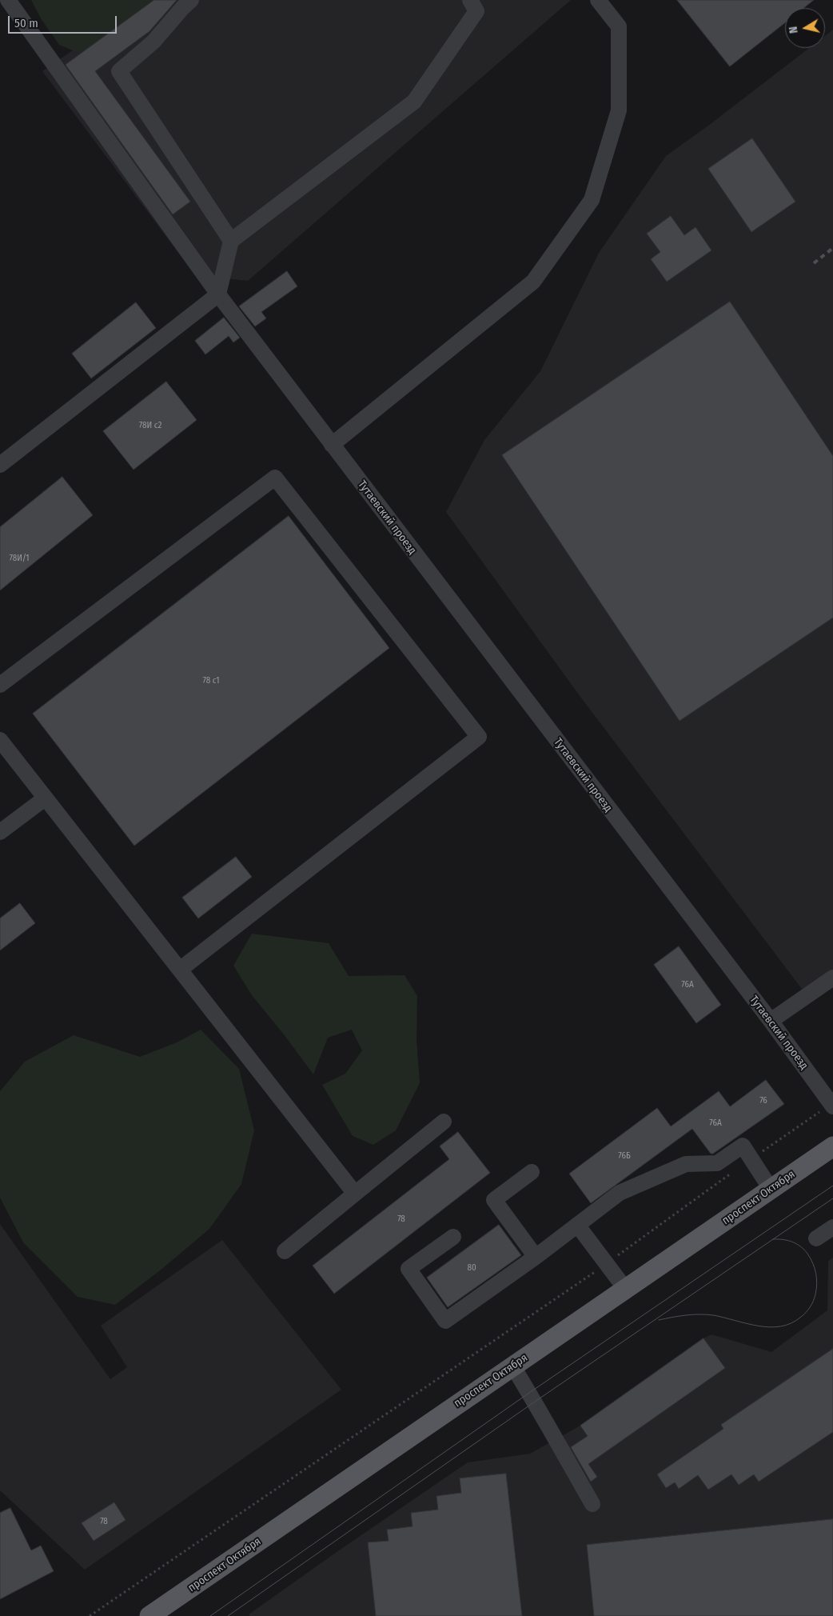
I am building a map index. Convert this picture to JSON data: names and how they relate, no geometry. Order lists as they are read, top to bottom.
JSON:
{
  "streets": {
    "main road": ["проспект Октября"],
    "street": ["Тутаевский проезд"]
  },
  "house_numbers": [
    "78И с2",
    "78И/1",
    "78 с1",
    "76А",
    "76",
    "76А",
    "76Б",
    "78",
    "80",
    "78"
  ],
  "scale_bar": "50 m",
  "north": "left"
}
